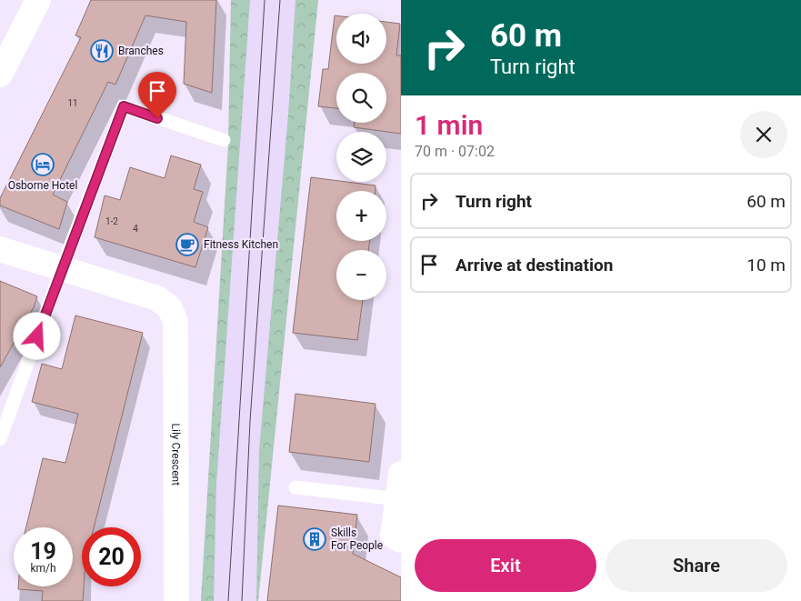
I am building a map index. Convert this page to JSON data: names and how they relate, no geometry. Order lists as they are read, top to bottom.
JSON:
{
  "streets": {
    "street": ["Lily Crescent"]
  },
  "places": {
    "restaurant": ["Branches"],
    "hotel": ["Osborne Hotel"],
    "cafe": ["Fitness Kitchen"],
    "building": ["Skills For People"]
  },
  "house_numbers": ["11", "1-2", "4"],
  "page": {
    "turn": ["60 m", "Turn right"],
    "map_buttons": ["+", "−"],
    "heading": ["1 min", "70 m · 07:02"],
    "list": [
      {
        "name": "Turn right",
        "value": "60 m"
      },
      {
        "name": "Arrive at destination",
        "value": "10 m"
      }
    ],
    "speed": "19 km/h",
    "limit": "20",
    "buttons": ["Exit", "Share"]
  }
}
